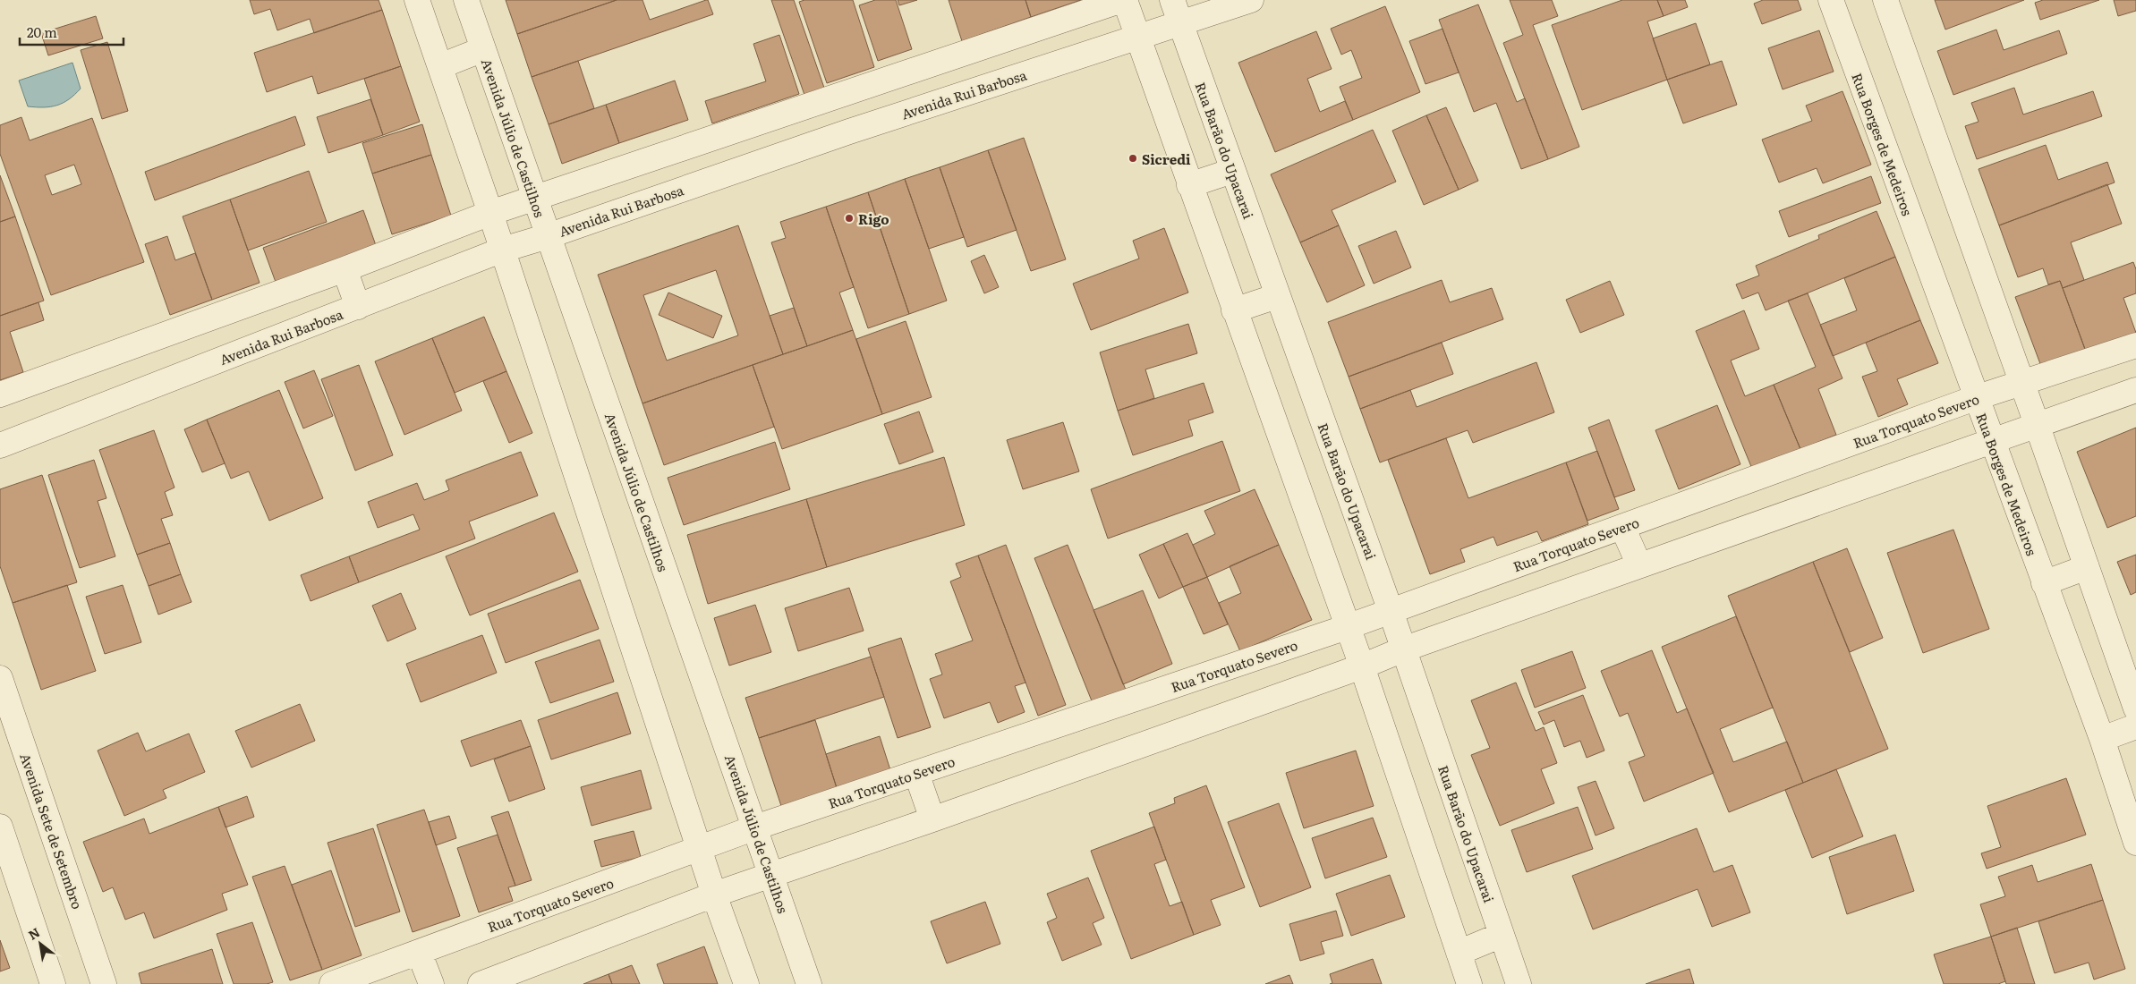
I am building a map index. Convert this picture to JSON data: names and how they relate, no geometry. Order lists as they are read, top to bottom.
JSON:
{
  "streets": {
    "street": [
      "Avenida Rui Barbosa",
      "Avenida Júlio de Castilhos",
      "Rua Borges de Medeiros",
      "Rua Barão do Upacarai",
      "Rua Torquato Severo",
      "Avenida Sete de Setembro"
    ]
  },
  "crossings": [
    ["Avenida Rui Barbosa", "Avenida Júlio de Castilhos"],
    ["Avenida Rui Barbosa", "Rua Barão do Upacarai"],
    ["Avenida Júlio de Castilhos", "Rua Torquato Severo"],
    ["Rua Borges de Medeiros", "Rua Torquato Severo"],
    ["Rua Barão do Upacarai", "Rua Torquato Severo"]
  ],
  "places": ["Sicredi", "Rigo"],
  "scale_bar": "20 m",
  "north": "top left"
}
